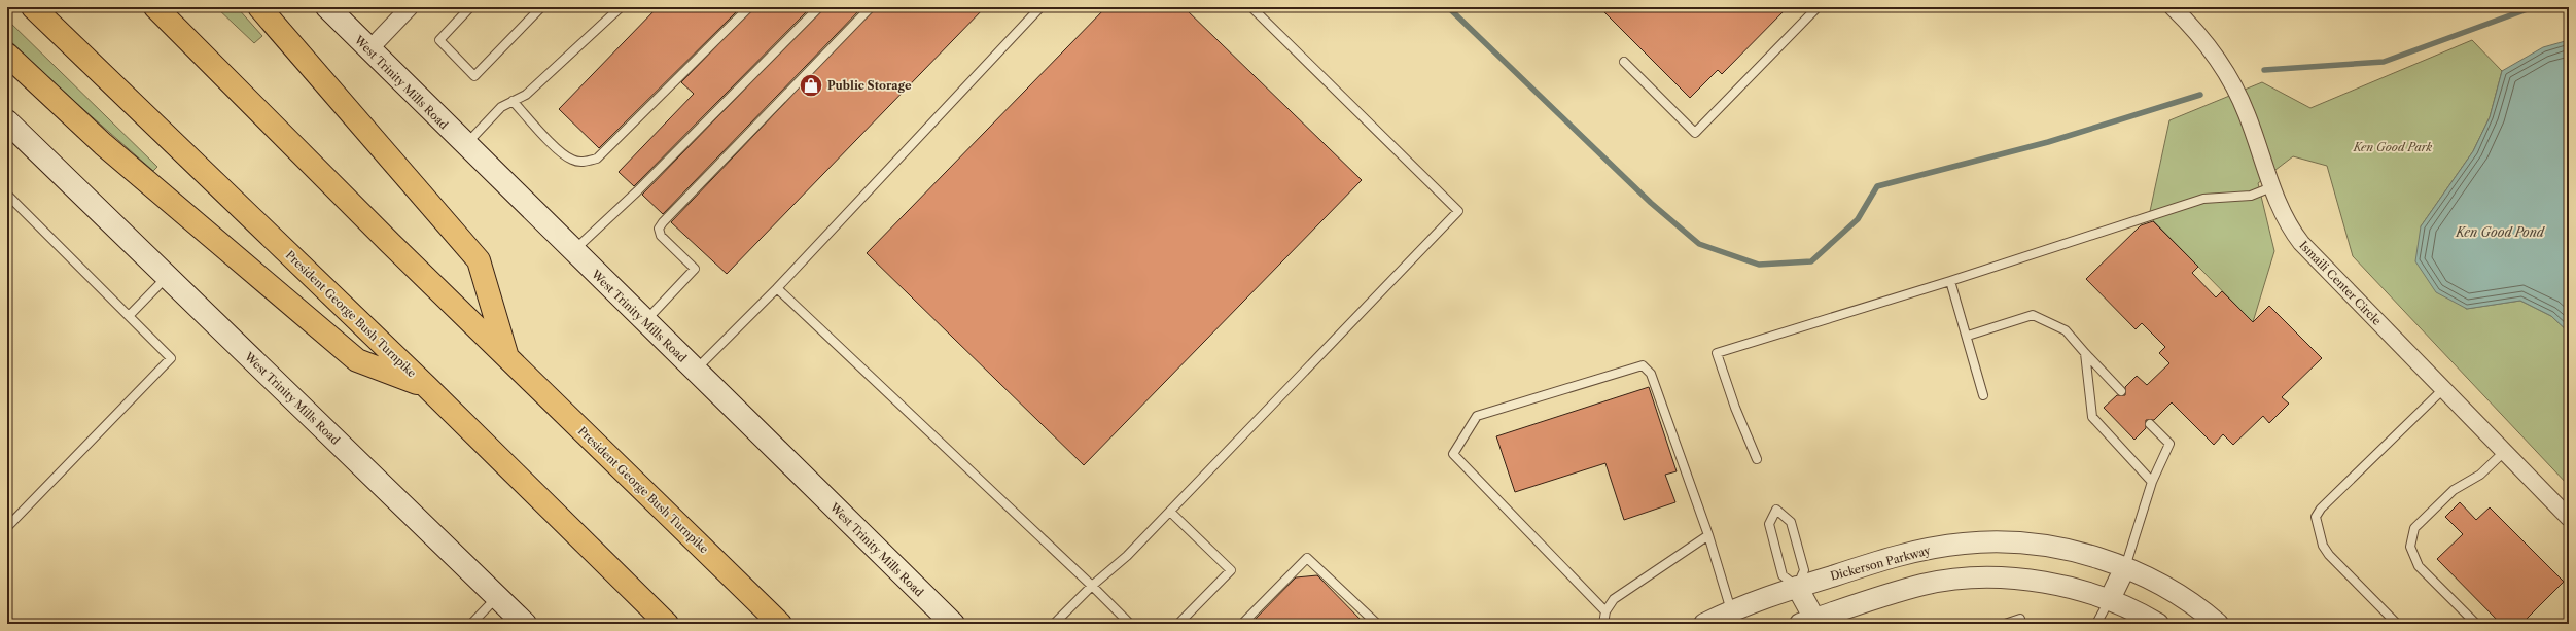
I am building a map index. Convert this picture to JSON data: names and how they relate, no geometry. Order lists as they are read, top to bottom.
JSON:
{
  "streets": {
    "highway": ["President George Bush Turnpike"],
    "main road": ["West Trinity Mills Road"],
    "street": ["Ismaili Center Circle", "Dickerson Parkway"]
  },
  "water": ["Ken Good Pond"],
  "parks": ["Ken Good Park"],
  "places": {
    "shop": ["Public Storage"]
  }
}
